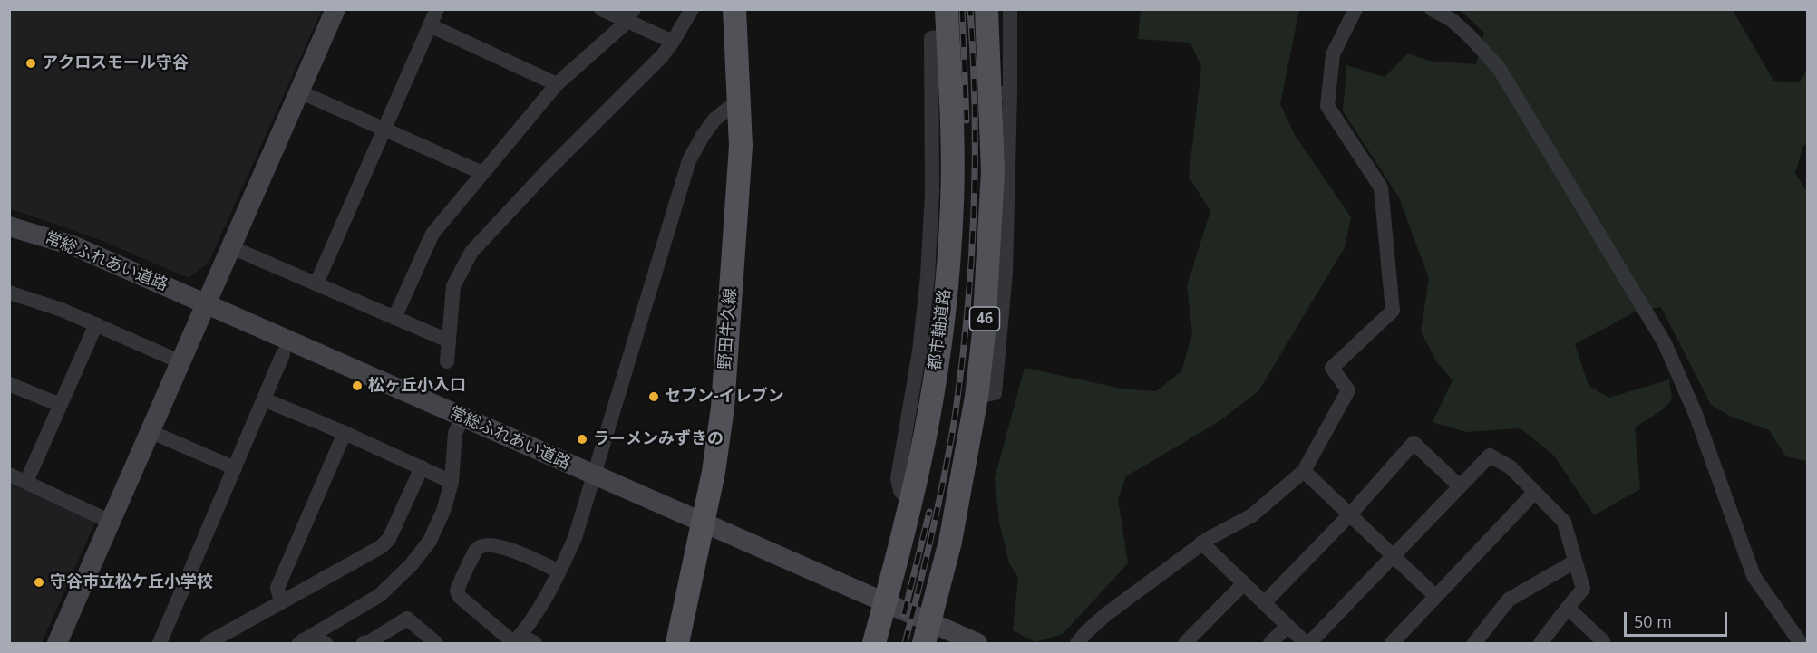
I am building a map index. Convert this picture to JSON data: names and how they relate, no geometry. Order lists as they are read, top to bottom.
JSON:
{
  "streets": {
    "main road": ["46", "野田牛久線", "都市軸道路"],
    "street": ["常総ふれあい道路"]
  },
  "crossings": [
    ["常総ふれあい道路", "46"],
    ["常総ふれあい道路", "野田牛久線"],
    ["常総ふれあい道路", "都市軸道路"]
  ],
  "places": [
    "アクロスモール守谷",
    "松ヶ丘小入口",
    "セブン-イレブン",
    "ラーメンみずきの",
    "守谷市立松ケ丘小学校"
  ],
  "scale_bar": "50 m"
}
